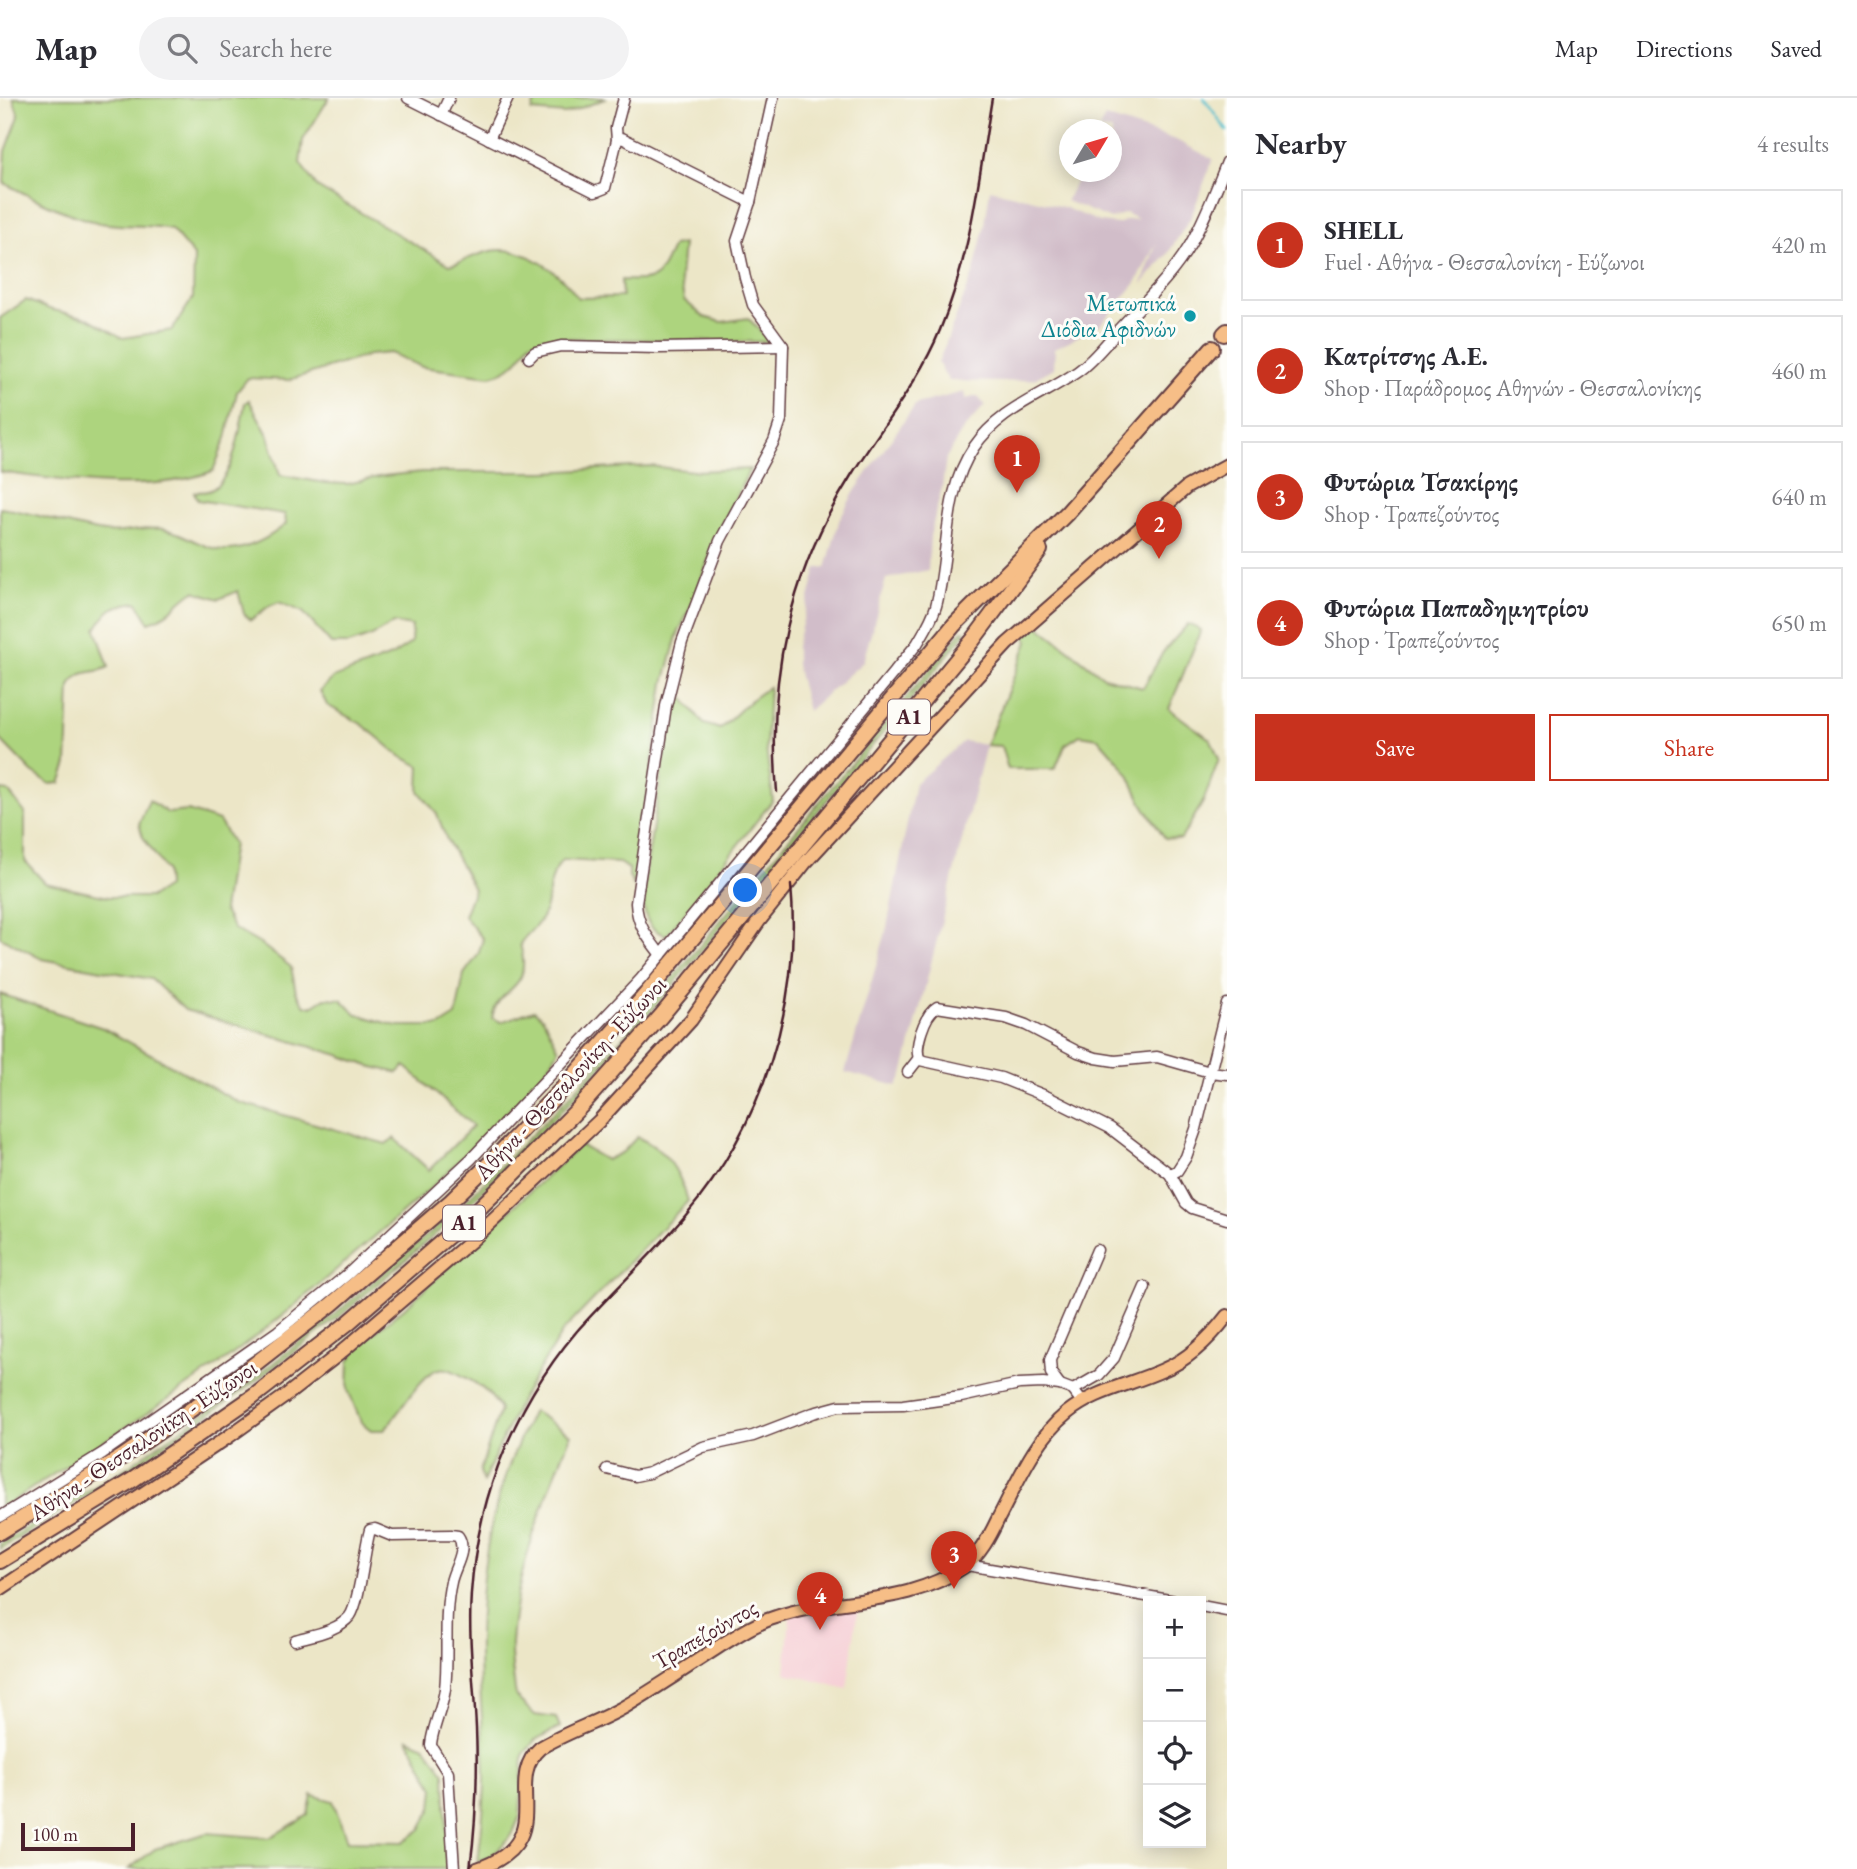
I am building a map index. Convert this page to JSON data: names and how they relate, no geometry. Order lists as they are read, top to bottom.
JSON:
{
  "streets": {
    "highway": ["Α1", "Αθήνα - Θεσσαλονίκη - Εύζωνοι"],
    "main road": ["Τραπεζούντος"]
  },
  "places": ["Μετωπικά Διόδια Αφιδνών"],
  "scale_bar": "100 m",
  "north": "top right",
  "page": {
    "header": "Map",
    "search": "Search here",
    "nav": ["Map", "Directions", "Saved"],
    "heading": ["Nearby", "4 results"],
    "list": [
      {
        "mark": "1",
        "name": "SHELL",
        "note": "Fuel · Αθήνα - Θεσσαλονίκη - Εύζωνοι",
        "value": "420 m"
      },
      {
        "mark": "2",
        "name": "Κατρίτσης Α.Ε.",
        "note": "Shop · Παράδρομος Αθηνών - Θεσσαλονίκης",
        "value": "460 m"
      },
      {
        "mark": "3",
        "name": "Φυτώρια Τσακίρης",
        "note": "Shop · Τραπεζούντος",
        "value": "640 m"
      },
      {
        "mark": "4",
        "name": "Φυτώρια Παπαδημητρίου",
        "note": "Shop · Τραπεζούντος",
        "value": "650 m"
      }
    ],
    "pins": [
      "1",
      "2",
      "3",
      "4"
    ],
    "buttons": ["Save", "Share"],
    "map_buttons": ["+", "−"],
    "scale": "100 m"
  }
}
